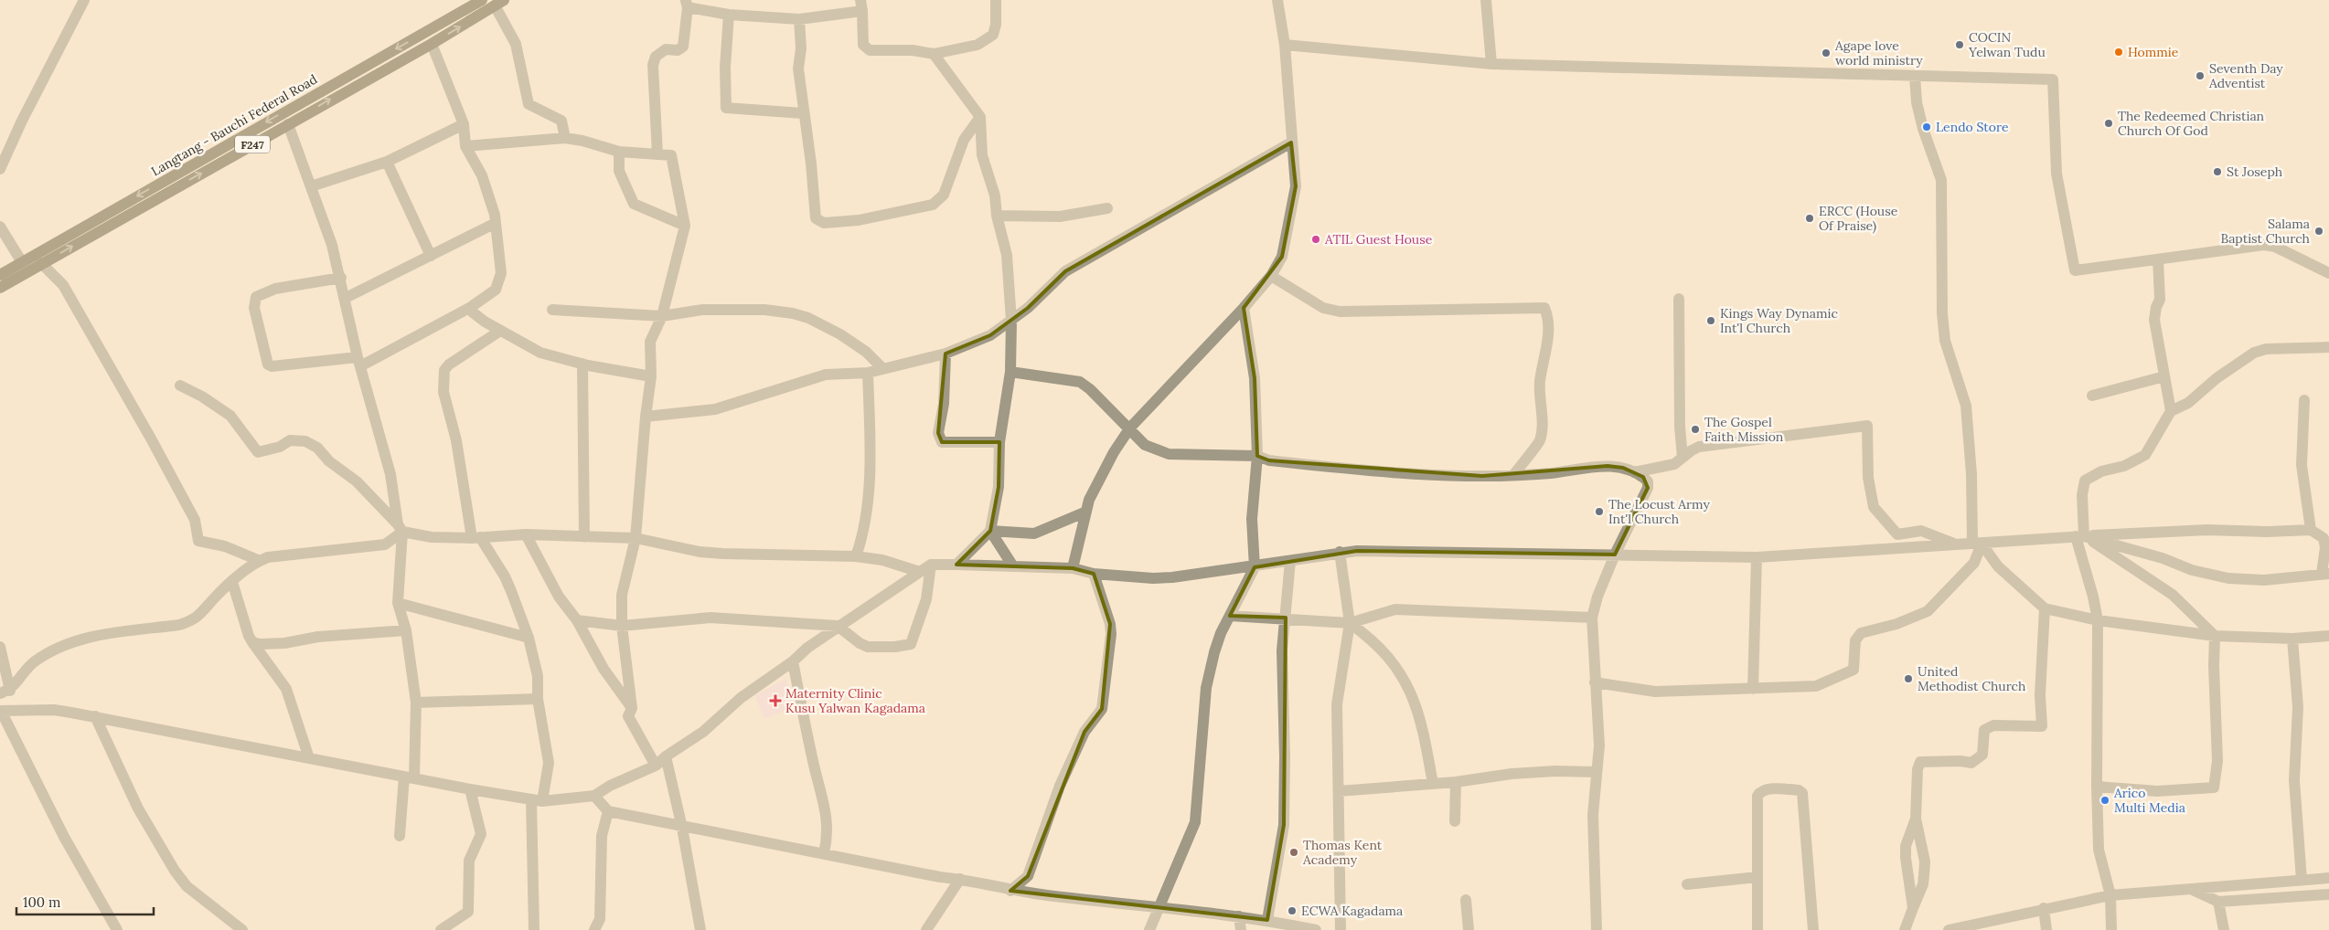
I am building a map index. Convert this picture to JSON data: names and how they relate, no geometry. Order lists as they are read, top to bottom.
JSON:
{
  "streets": {
    "main road": ["Langtang - Bauchi Federal Road", "F247"]
  },
  "places": {
    "other": [
      "COCIN Yelwan Tudu",
      "Hommie",
      "Agape love world ministry",
      "Seventh Day Adventist",
      "The Redeemed Christian Church Of God",
      "Lendo Store",
      "St Joseph",
      "ERCC (House Of Praise)",
      "Salama Baptist Church",
      "ATIL Guest House",
      "Kings Way Dynamic Int'l Church",
      "The Gospel Faith Mission",
      "The Locust Army Int'l Church",
      "United Methodist Church",
      "Arico Multi Media",
      "Thomas Kent Academy",
      "ECWA Kagadama"
    ],
    "health": ["Maternity Clinic Kusu Yalwan Kagadama"]
  },
  "scale_bar": "100 m"
}
